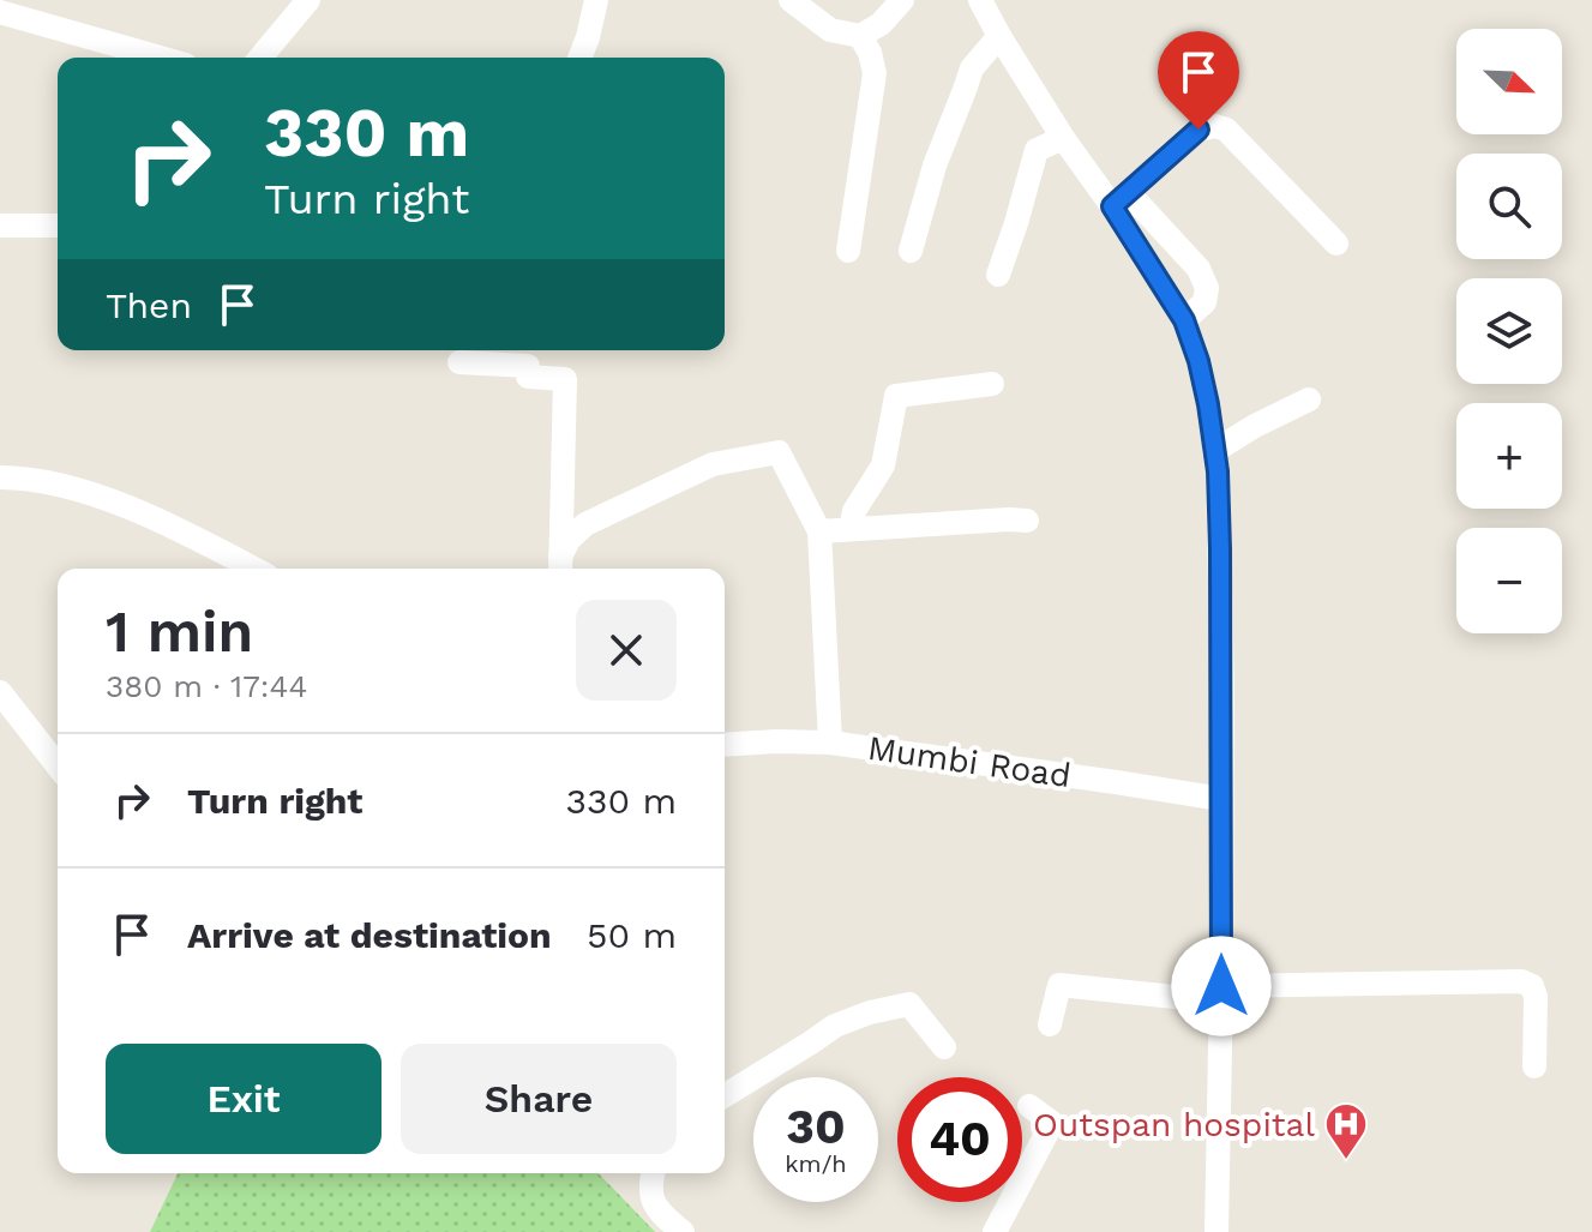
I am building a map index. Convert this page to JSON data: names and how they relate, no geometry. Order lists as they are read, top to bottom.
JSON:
{
  "streets": {
    "street": ["Mumbi Road"]
  },
  "places": {
    "hospital": ["Outspan hospital"]
  },
  "north": "bottom right",
  "page": {
    "map_buttons": ["+", "−"],
    "turn": ["330 m", "Turn right"],
    "then": "Then",
    "heading": ["1 min", "380 m · 17:44"],
    "list": [
      {
        "name": "Turn right",
        "value": "330 m"
      },
      {
        "name": "Arrive at destination",
        "value": "50 m"
      }
    ],
    "buttons": ["Exit", "Share"],
    "speed": "30 km/h",
    "limit": "40"
  }
}
